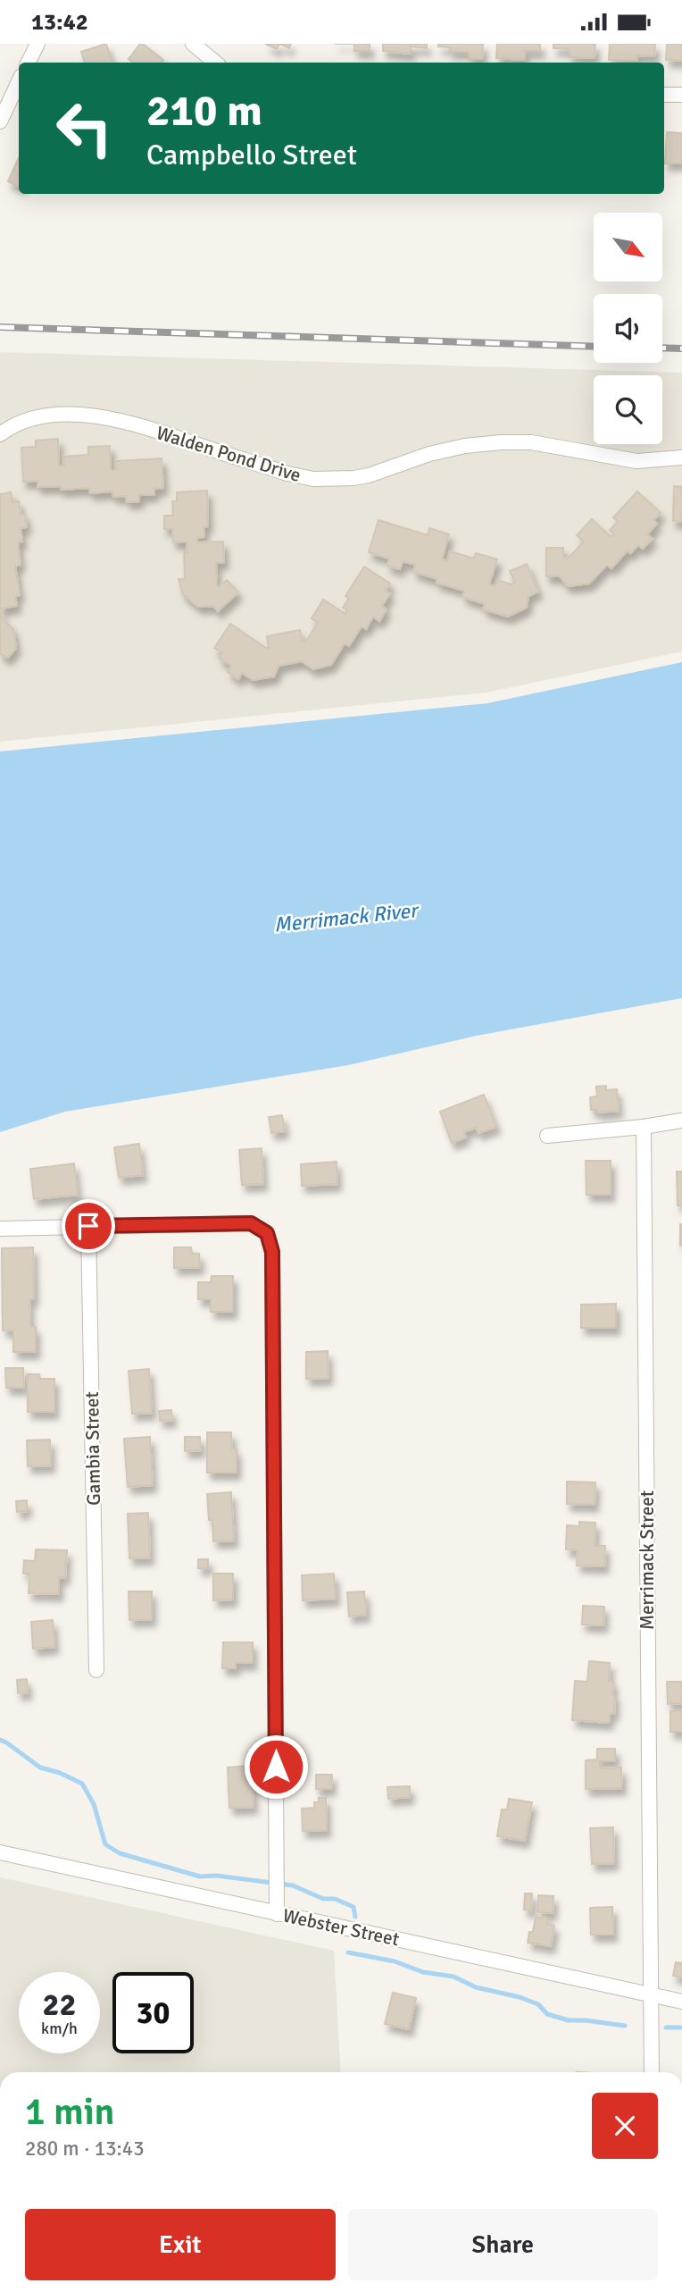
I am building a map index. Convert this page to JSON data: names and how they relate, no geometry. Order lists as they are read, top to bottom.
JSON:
{
  "streets": {
    "street": [
      "Walden Pond Drive",
      "Gambia Street",
      "Merrimack Street",
      "Webster Street"
    ]
  },
  "crossings": [
    ["Merrimack Street", "Webster Street"]
  ],
  "water": ["Merrimack River"],
  "north": "bottom right",
  "page": {
    "status": "13:42",
    "turn": ["210 m", "Campbello Street"],
    "speed": "22 km/h",
    "limit": "30",
    "heading": ["1 min", "280 m · 13:43"],
    "buttons": ["Exit", "Share"]
  }
}
